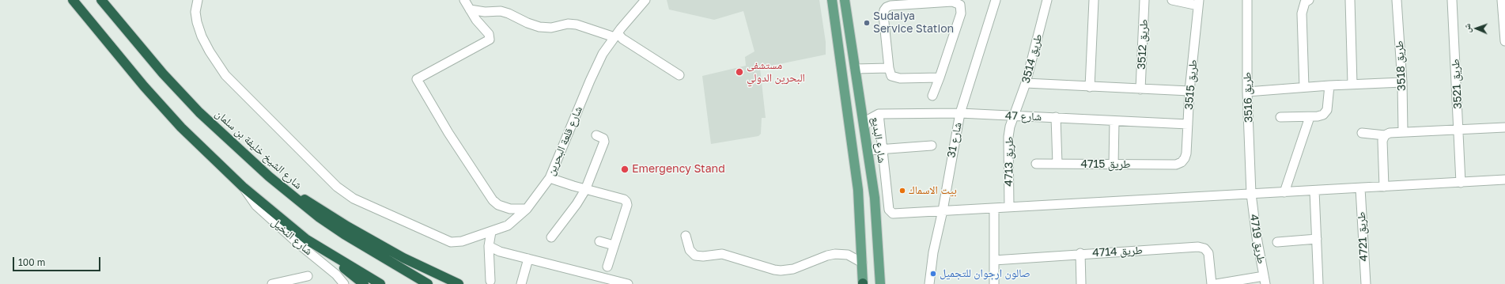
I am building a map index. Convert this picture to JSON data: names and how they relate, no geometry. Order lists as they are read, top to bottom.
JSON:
{
  "streets": {
    "highway": ["شارع الشيخ خليفة بن سلمان"],
    "main road": ["شارع البديع"],
    "street": [
      "طريق 3512",
      "طريق 3514",
      "طريق 3518",
      "طريق 3521",
      "طريق 3515",
      "طريق 3516",
      "شارع 47",
      "شارع 31",
      "شارع قلعة البحرين",
      "طريق 4713",
      "طريق 4715",
      "شارع النخيل",
      "طريق 4721",
      "طريق 4719",
      "طريق 4714"
    ]
  },
  "crossings": [
    ["طريق 3514", "شارع 47"],
    ["طريق 3514", "طريق 4713"],
    ["طريق 3515", "شارع 47"],
    ["طريق 3515", "طريق 4715"],
    ["طريق 3516", "طريق 4719"],
    ["شارع 47", "شارع 31"],
    ["شارع 47", "طريق 4713"]
  ],
  "places": [
    "Sudaiya Service Station",
    "مستشفى البحرين الدولي",
    "Emergency Stand",
    "بيت الاسماك",
    "صالون ارجوان للتجميل"
  ],
  "scale_bar": "100 m",
  "north": "left"
}
